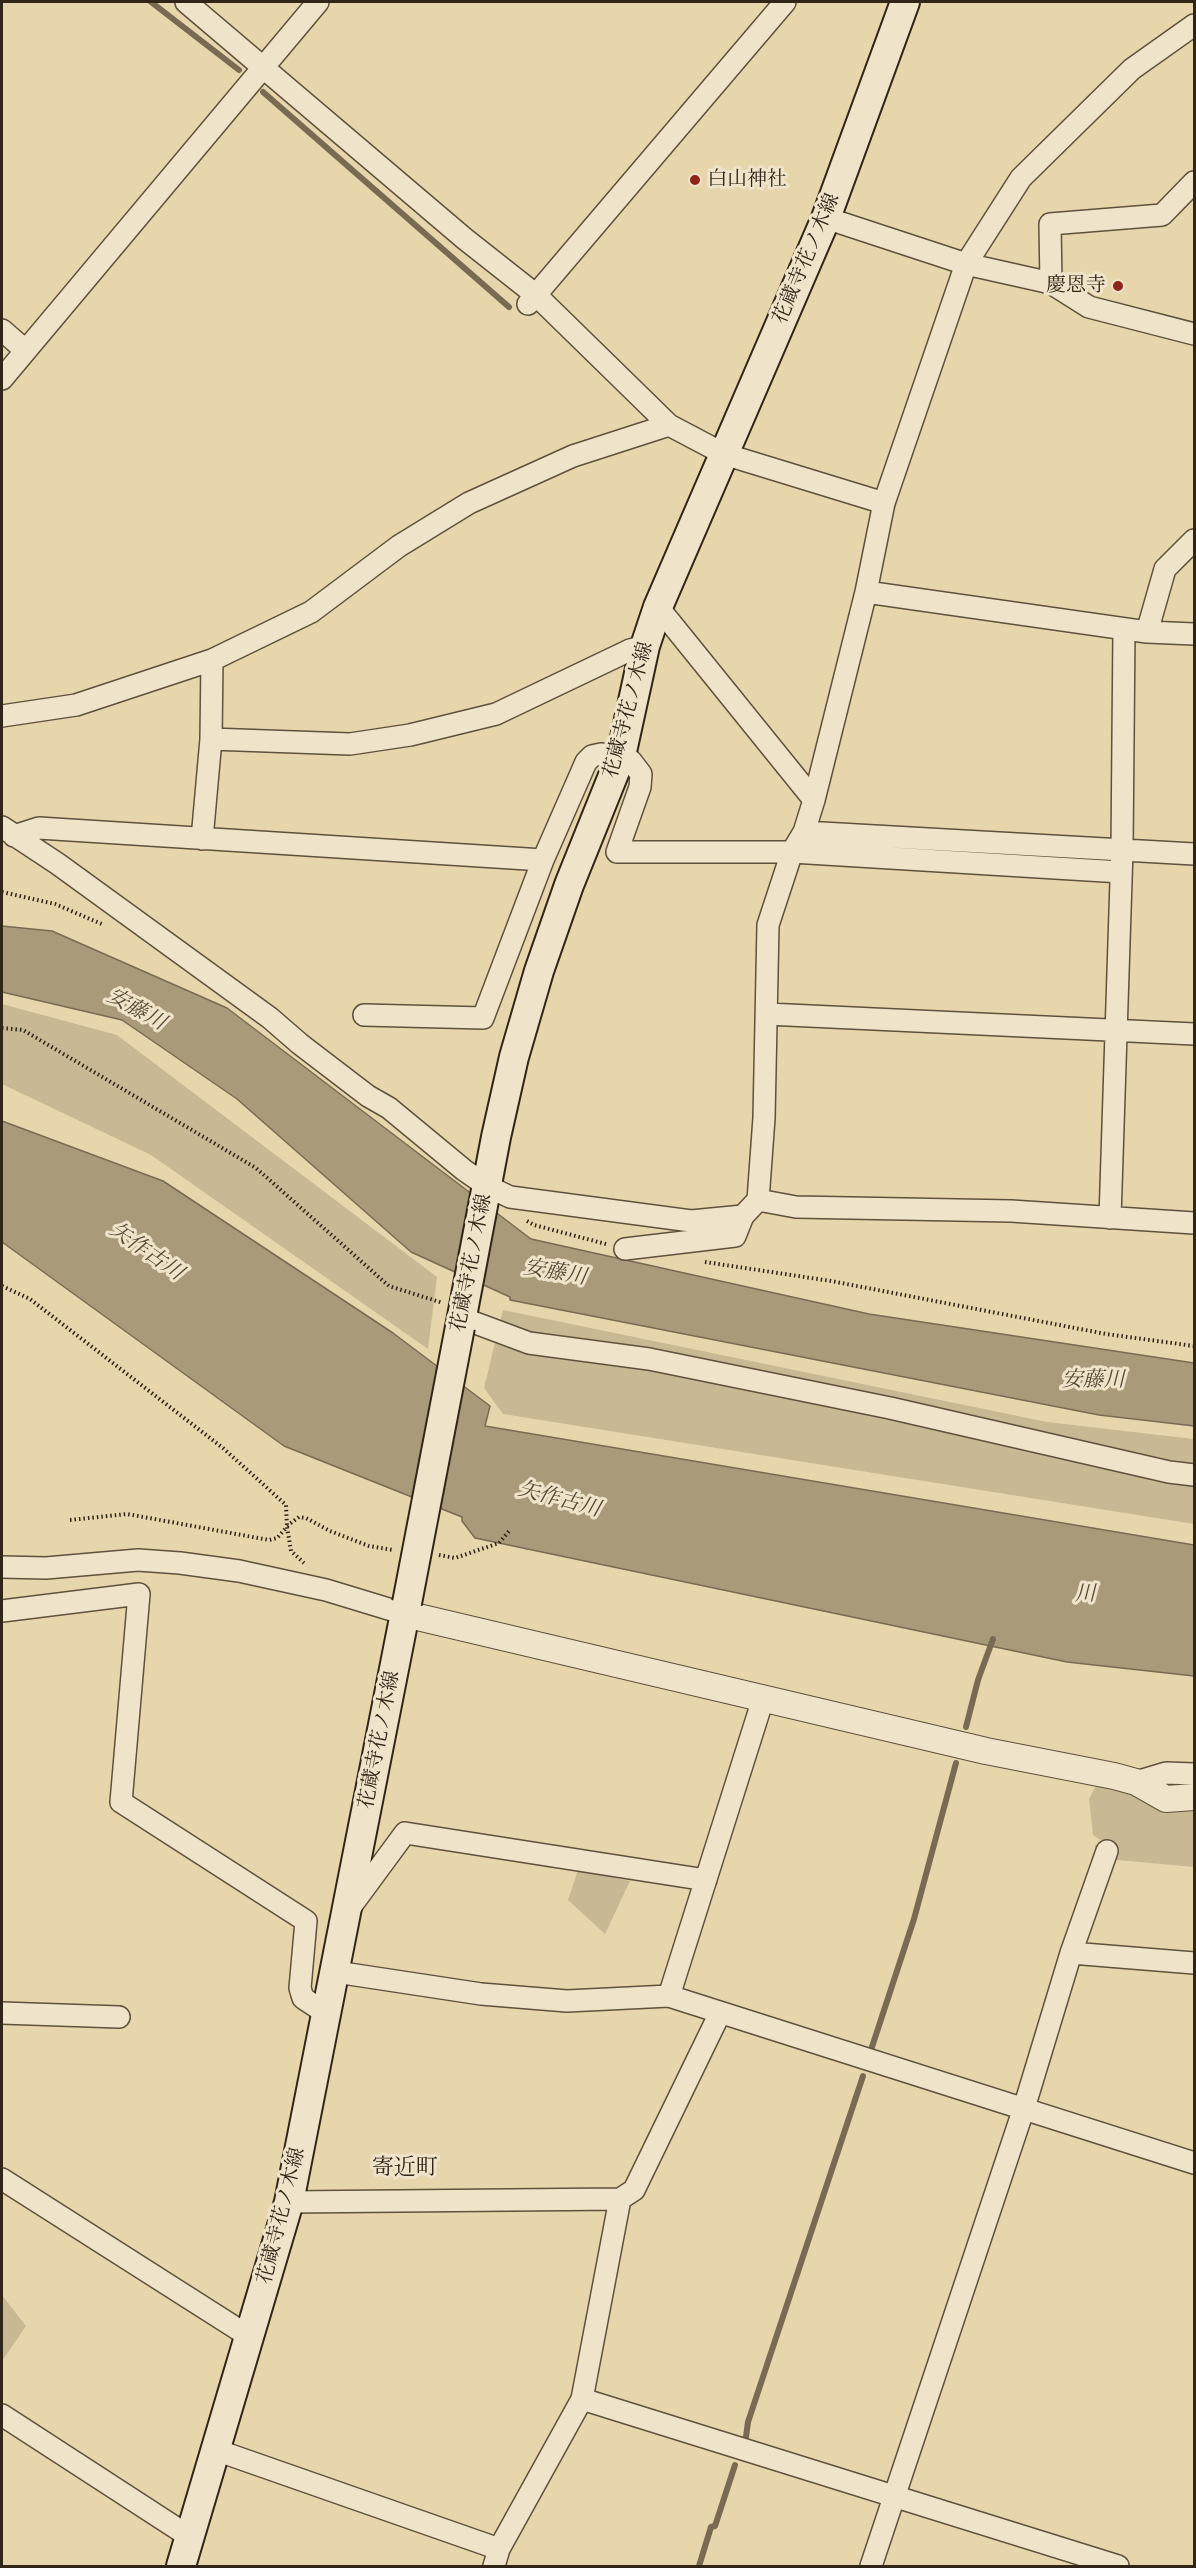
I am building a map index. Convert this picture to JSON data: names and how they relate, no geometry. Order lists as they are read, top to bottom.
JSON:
{
  "streets": {
    "main road": ["花蔵寺花ノ木線"]
  },
  "districts": ["寄近町"],
  "water": ["安藤川", "矢作古川", "川"],
  "places": ["白山神社", "慶恩寺"]
}
